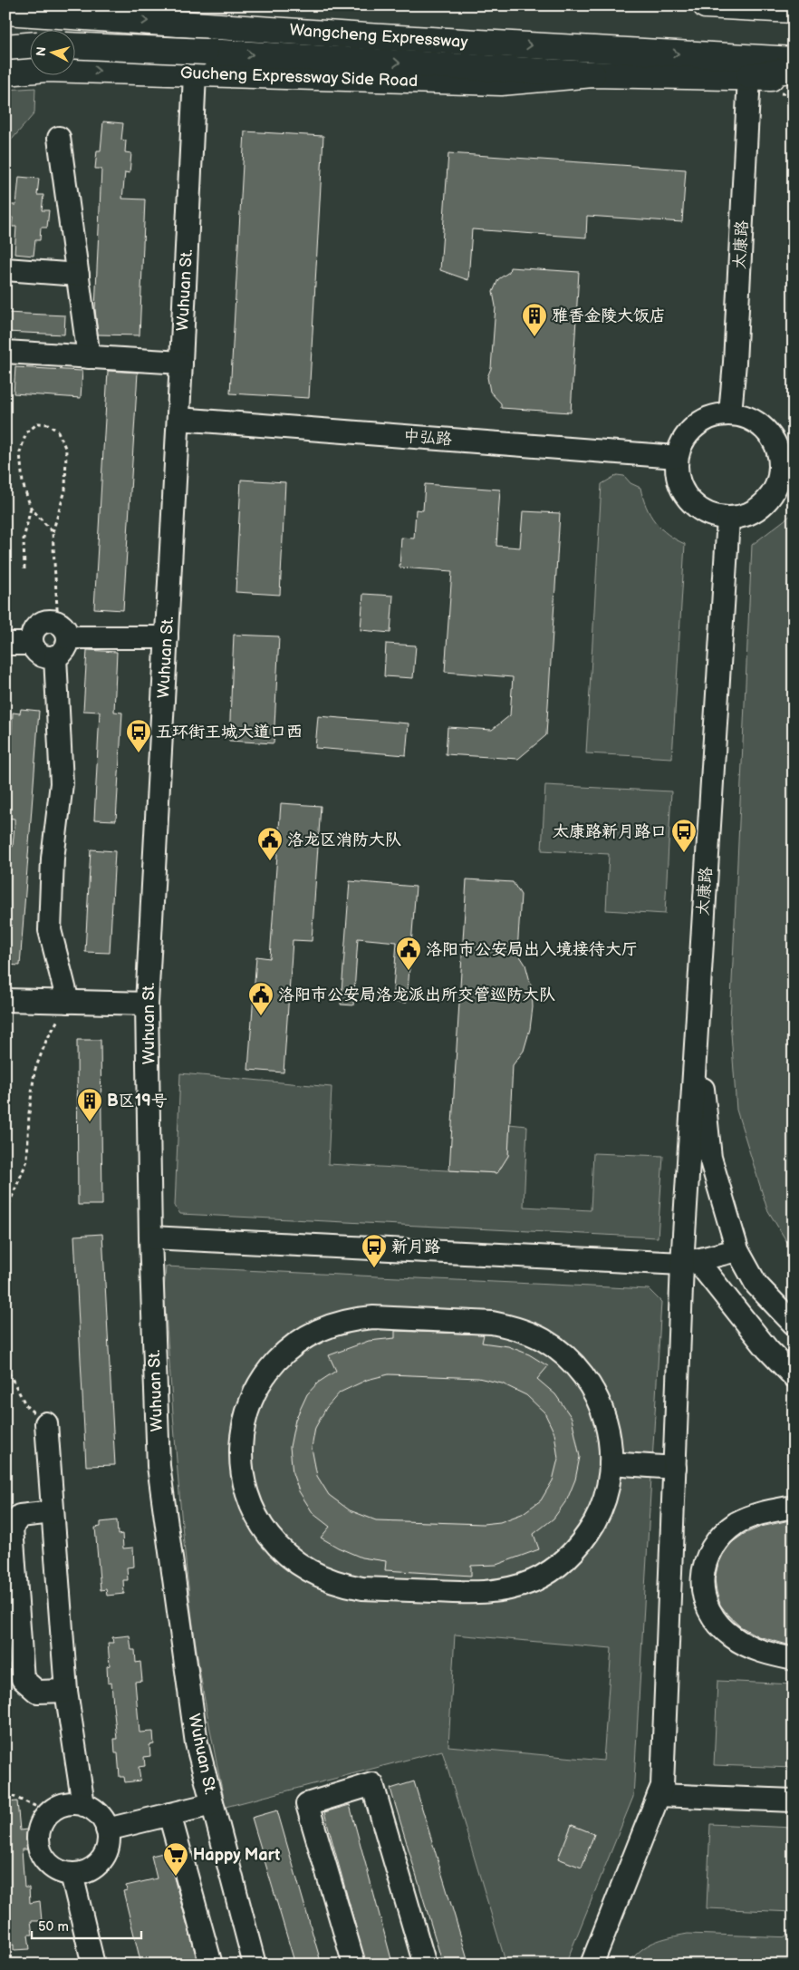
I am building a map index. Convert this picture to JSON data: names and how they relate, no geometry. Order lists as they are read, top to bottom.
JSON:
{
  "streets": {
    "main road": ["Wangcheng Expressway", "Gucheng Expressway Side Road"],
    "street": ["太康路", "Wuhuan St.", "中弘路"]
  },
  "crossings": [
    ["Wangcheng Expressway", "太康路"],
    ["Gucheng Expressway Side Road", "Wuhuan St."],
    ["太康路", "中弘路"],
    ["Wuhuan St.", "中弘路"]
  ],
  "places": {
    "building": ["雅香金陵大饭店", "B区19号"],
    "bus stop": ["五环街王城大道口西", "太康路新月路口", "新月路"],
    "public building": ["洛龙区消防大队", "洛阳市公安局出入境接待大厅", "洛阳市公安局洛龙派出所交管巡防大队"],
    "supermarket": ["Happy Mart"]
  },
  "scale_bar": "50 m",
  "north": "left"
}
